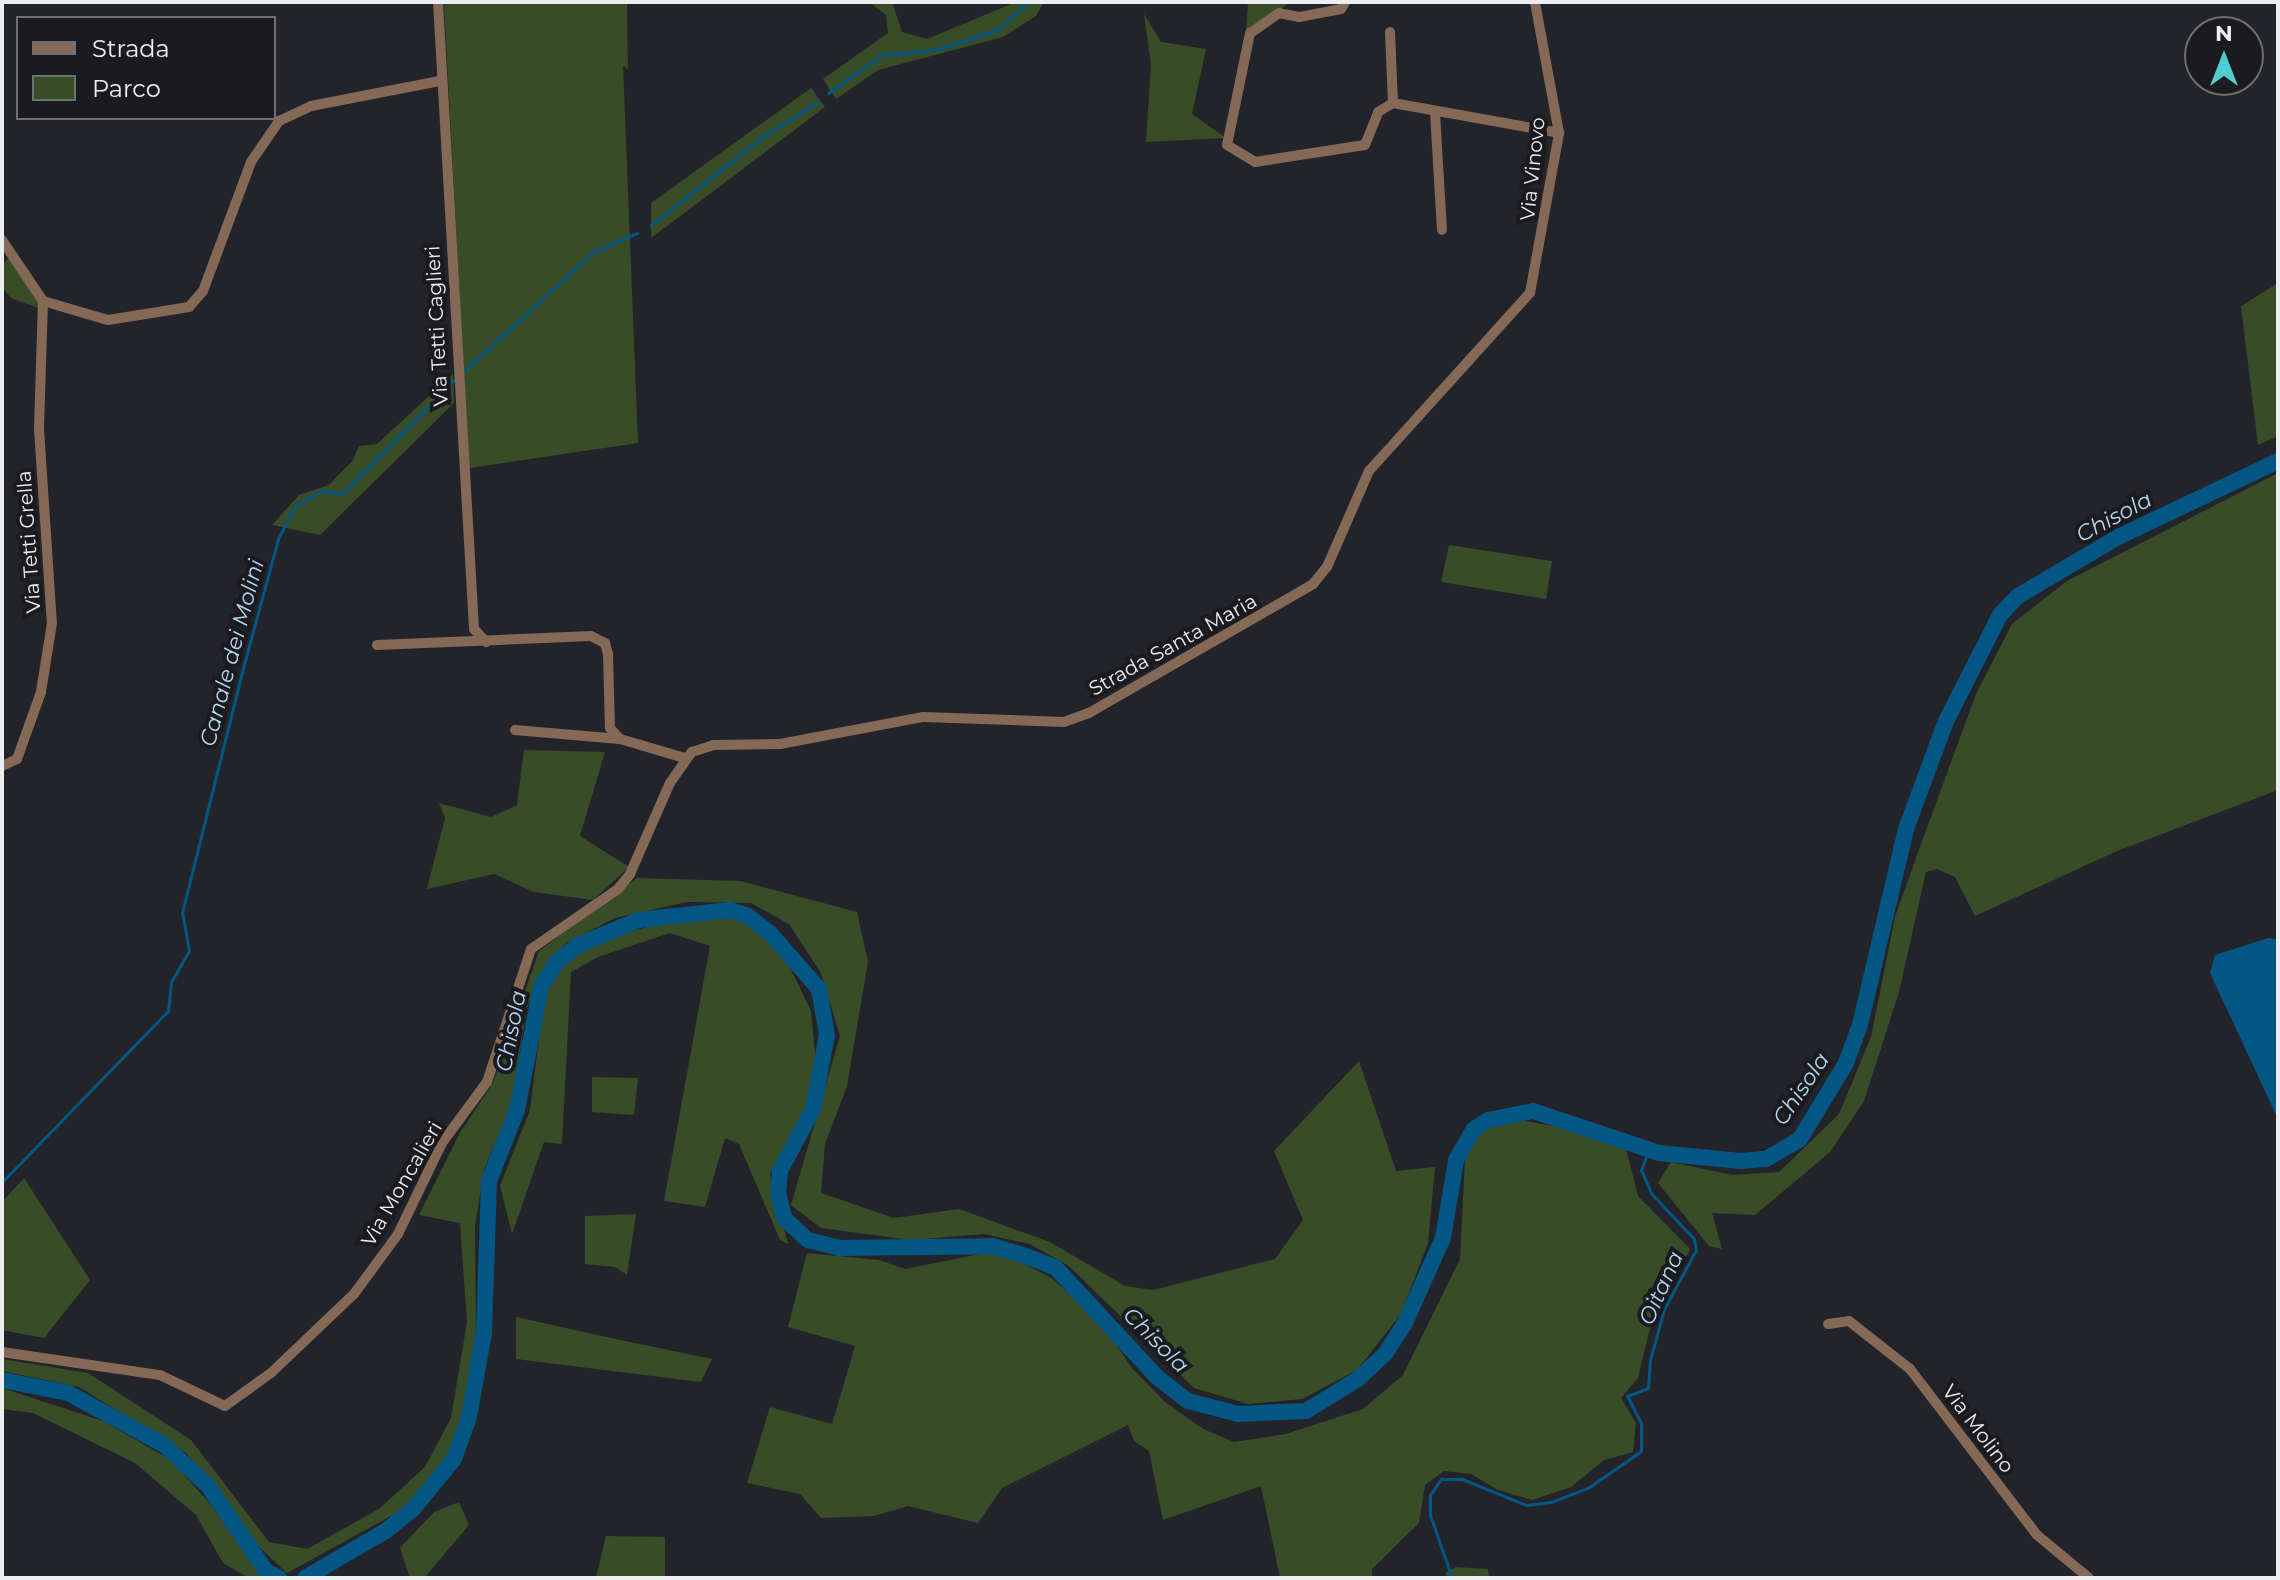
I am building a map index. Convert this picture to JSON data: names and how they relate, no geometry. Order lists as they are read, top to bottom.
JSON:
{
  "streets": {
    "street": [
      "Via Vinovo",
      "Via Tetti Caglieri",
      "Via Tetti Grella",
      "Strada Santa Maria",
      "Via Moncalieri",
      "Via Molino"
    ]
  },
  "crossings": [
    ["Via Vinovo", "Strada Santa Maria"],
    ["Strada Santa Maria", "Via Moncalieri"]
  ],
  "water": ["Chisola", "Canale dei Molini", "Oitana"],
  "legend": ["Strada", "Parco"],
  "north": "top"
}
